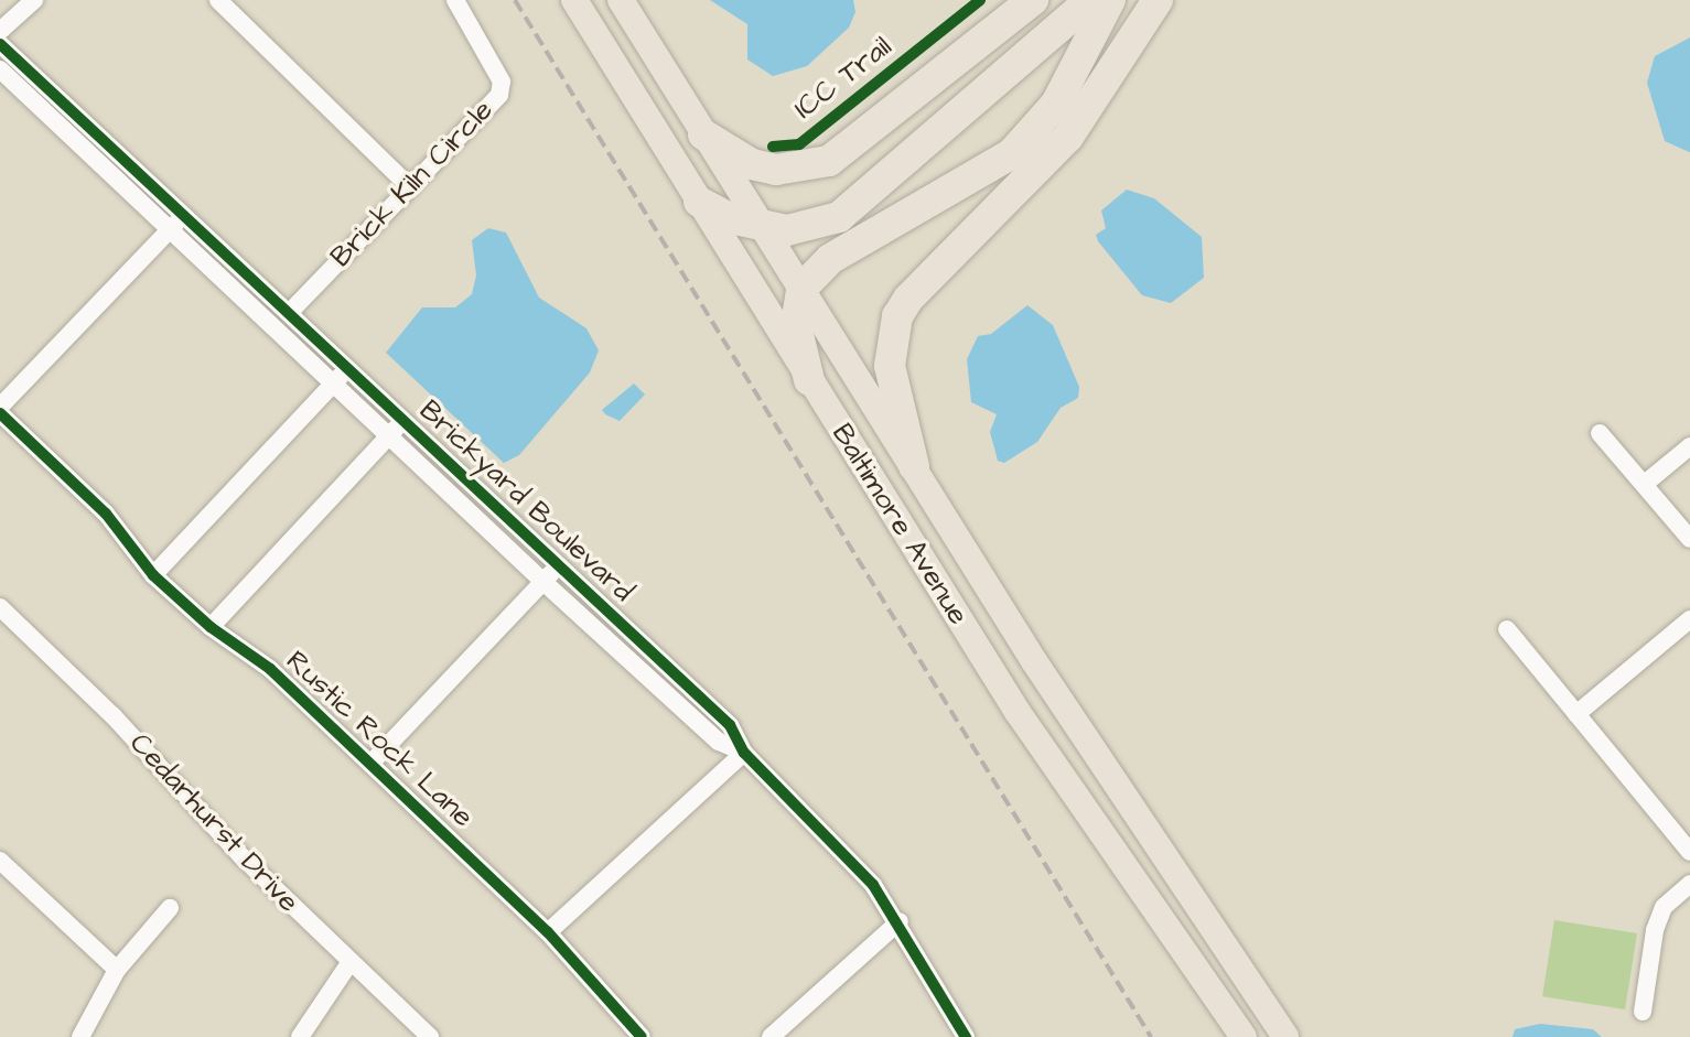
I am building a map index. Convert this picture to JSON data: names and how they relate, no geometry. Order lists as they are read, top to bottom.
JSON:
{
  "streets": {
    "main road": ["Baltimore Avenue"],
    "street": [
      "Brick Kiln Circle",
      "Brickyard Boulevard",
      "Rustic Rock Lane",
      "Cedarhurst Drive"
    ],
    "cycle path": ["ICC Trail"]
  },
  "crossings": [
    ["Brick Kiln Circle", "Brickyard Boulevard"]
  ]
}
